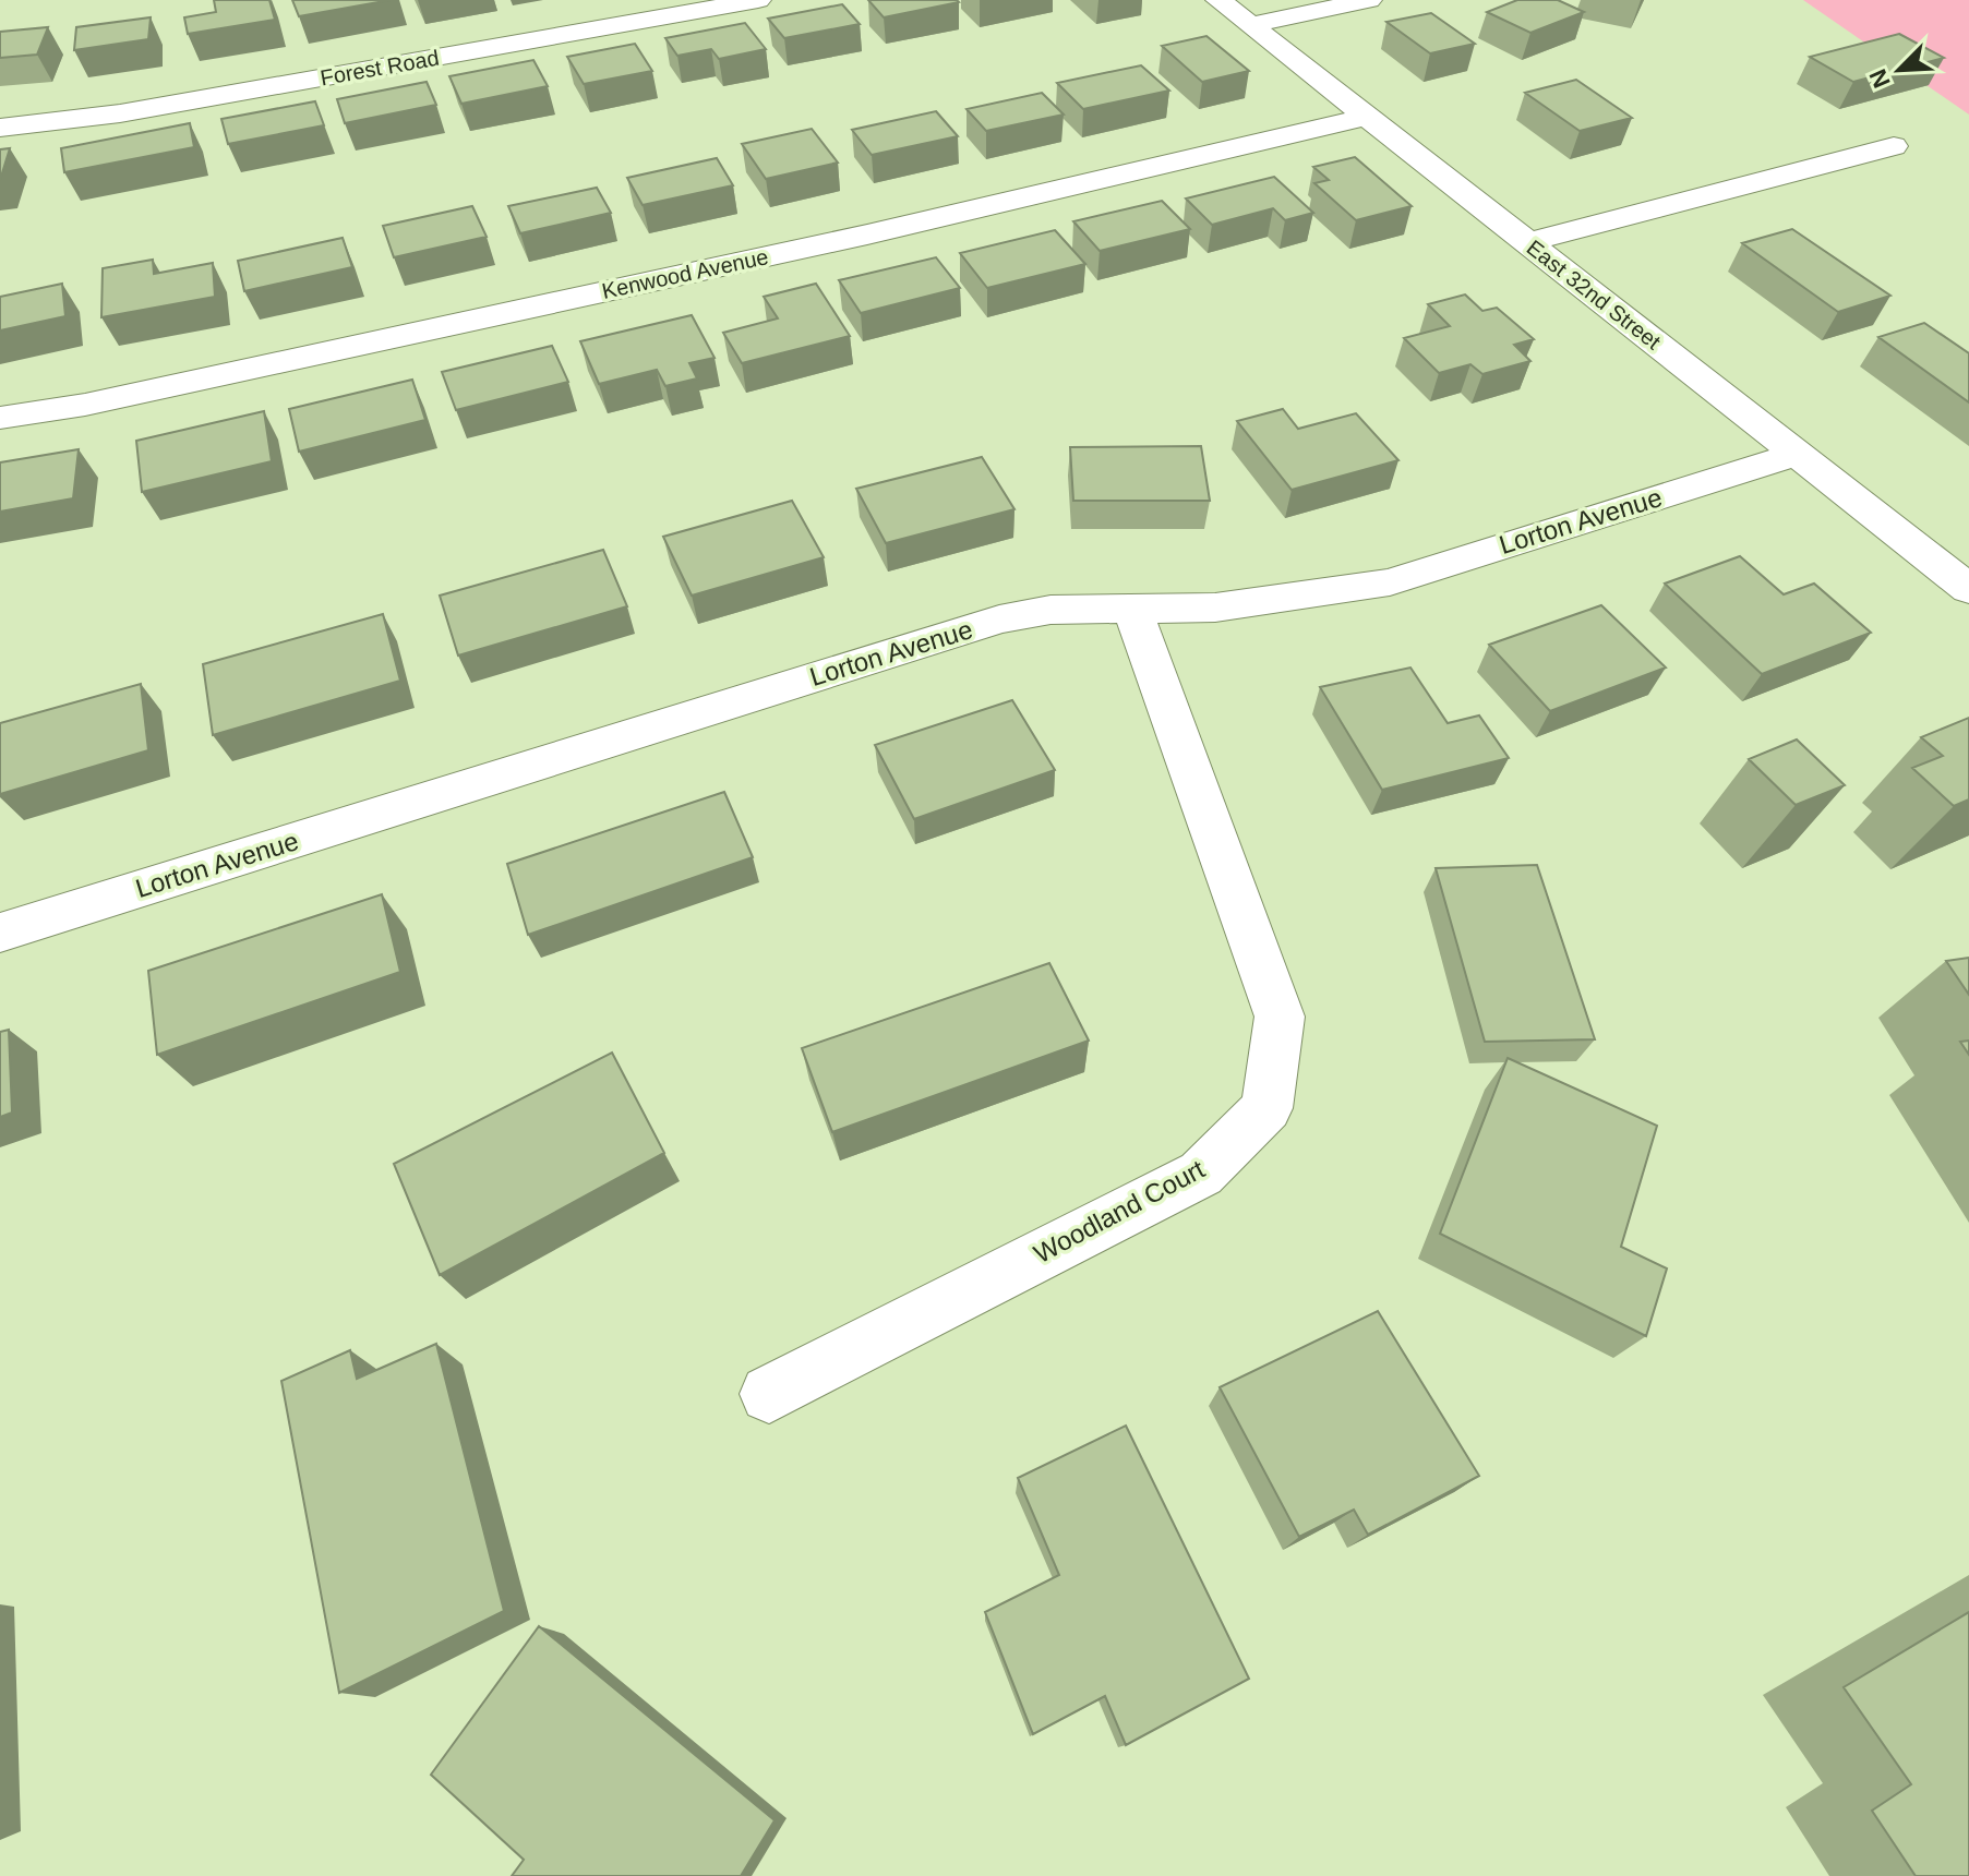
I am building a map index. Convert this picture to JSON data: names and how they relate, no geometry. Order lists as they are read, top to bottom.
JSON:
{
  "streets": {
    "street": [
      "Forest Road",
      "Kenwood Avenue",
      "East 32nd Street",
      "Lorton Avenue",
      "Woodland Court"
    ]
  },
  "crossings": [
    ["Kenwood Avenue", "East 32nd Street"],
    ["East 32nd Street", "Lorton Avenue"],
    ["Lorton Avenue", "Woodland Court"]
  ],
  "north": "bottom left"
}
